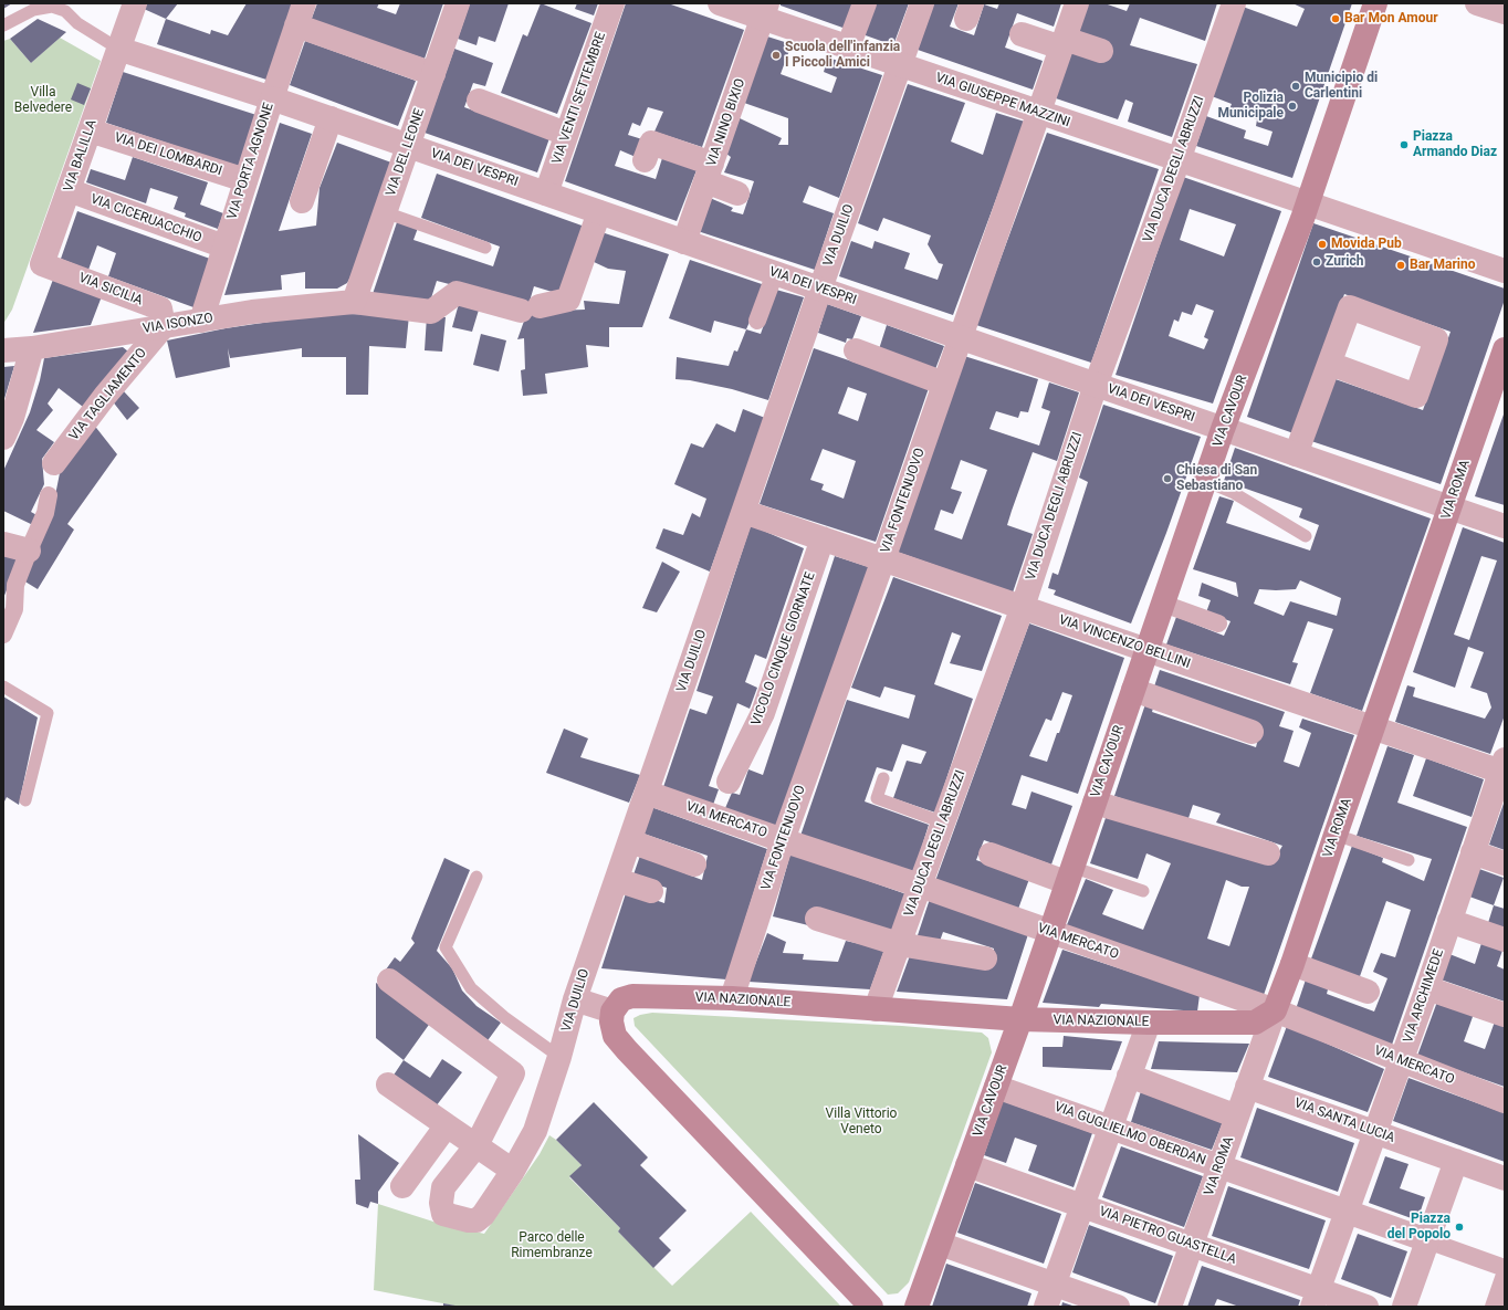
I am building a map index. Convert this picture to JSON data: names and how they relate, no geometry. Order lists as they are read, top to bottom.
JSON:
{
  "streets": {
    "main road": ["VIA CAVOUR", "VIA ROMA", "VIA NAZIONALE"],
    "street": [
      "VIA VENTI SETTEMBRE",
      "VIA GIUSEPPE MAZZINI",
      "VIA NINO BIXIO",
      "VIA DEL LEONE",
      "VIA DEI LOMBARDI",
      "VIA BALILLA",
      "VIA PORTA AGNONE",
      "VIA DEI VESPRI",
      "VIA DUCA DEGLI ABRUZZI",
      "VIA CICERUACCHIO",
      "VIA DUILIO",
      "VIA SICILIA",
      "VIA ISONZO",
      "VIA TAGLIAMENTO",
      "VIA FONTENUOVO",
      "VIA VINCENZO BELLINI",
      "VICOLO CINQUE GIORNATE",
      "VIA MERCATO",
      "VIA ARCHIMEDE",
      "VIA SANTA LUCIA",
      "VIA GUGLIELMO OBERDAN",
      "VIA PIETRO GUASTELLA"
    ]
  },
  "crossings": [
    ["VIA VENTI SETTEMBRE", "VIA DEI VESPRI"],
    ["VIA GIUSEPPE MAZZINI", "VIA NINO BIXIO"],
    ["VIA GIUSEPPE MAZZINI", "VIA DUCA DEGLI ABRUZZI"],
    ["VIA GIUSEPPE MAZZINI", "VIA DUILIO"],
    ["VIA GIUSEPPE MAZZINI", "VIA CAVOUR"],
    ["VIA GIUSEPPE MAZZINI", "VIA FONTENUOVO"],
    ["VIA NINO BIXIO", "VIA DEI VESPRI"],
    ["VIA DEL LEONE", "VIA DEI VESPRI"],
    ["VIA DEL LEONE", "VIA ISONZO"],
    ["VIA DEI LOMBARDI", "VIA BALILLA"],
    ["VIA DEI LOMBARDI", "VIA PORTA AGNONE"],
    ["VIA BALILLA", "VIA DEI VESPRI"],
    ["VIA BALILLA", "VIA CICERUACCHIO"],
    ["VIA BALILLA", "VIA SICILIA"],
    ["VIA PORTA AGNONE", "VIA DEI VESPRI"],
    ["VIA PORTA AGNONE", "VIA CICERUACCHIO"],
    ["VIA PORTA AGNONE", "VIA ISONZO"],
    ["VIA DEI VESPRI", "VIA DUCA DEGLI ABRUZZI"],
    ["VIA DEI VESPRI", "VIA DUILIO"],
    ["VIA DEI VESPRI", "VIA ISONZO"],
    ["VIA DEI VESPRI", "VIA CAVOUR"],
    ["VIA DEI VESPRI", "VIA ROMA"],
    ["VIA DEI VESPRI", "VIA FONTENUOVO"],
    ["VIA DUCA DEGLI ABRUZZI", "VIA VINCENZO BELLINI"],
    ["VIA DUCA DEGLI ABRUZZI", "VIA MERCATO"],
    ["VIA DUCA DEGLI ABRUZZI", "VIA NAZIONALE"],
    ["VIA DUILIO", "VIA VINCENZO BELLINI"],
    ["VIA DUILIO", "VIA MERCATO"],
    ["VIA SICILIA", "VIA ISONZO"],
    ["VIA SICILIA", "VIA TAGLIAMENTO"],
    ["VIA ISONZO", "VIA TAGLIAMENTO"],
    ["VIA CAVOUR", "VIA VINCENZO BELLINI"],
    ["VIA CAVOUR", "VIA MERCATO"],
    ["VIA CAVOUR", "VIA NAZIONALE"],
    ["VIA CAVOUR", "VIA GUGLIELMO OBERDAN"],
    ["VIA CAVOUR", "VIA PIETRO GUASTELLA"],
    ["VIA ROMA", "VIA VINCENZO BELLINI"],
    ["VIA ROMA", "VIA MERCATO"],
    ["VIA ROMA", "VIA NAZIONALE"],
    ["VIA ROMA", "VIA SANTA LUCIA"],
    ["VIA ROMA", "VIA GUGLIELMO OBERDAN"],
    ["VIA ROMA", "VIA PIETRO GUASTELLA"],
    ["VIA FONTENUOVO", "VIA VINCENZO BELLINI"],
    ["VIA FONTENUOVO", "VIA MERCATO"],
    ["VIA FONTENUOVO", "VIA NAZIONALE"],
    ["VIA VINCENZO BELLINI", "VICOLO CINQUE GIORNATE"],
    ["VIA VINCENZO BELLINI", "VIA ARCHIMEDE"],
    ["VIA MERCATO", "VIA ARCHIMEDE"],
    ["VIA MERCATO", "VIA NAZIONALE"],
    ["VIA ARCHIMEDE", "VIA SANTA LUCIA"],
    ["VIA ARCHIMEDE", "VIA GUGLIELMO OBERDAN"],
    ["VIA ARCHIMEDE", "VIA PIETRO GUASTELLA"]
  ],
  "parks": ["Villa Belvedere", "Villa Vittorio Veneto", "Parco delle Rimembranze"],
  "places": [
    "Bar Mon Amour",
    "Scuola dell'infanzia I Piccoli Amici",
    "Municipio di Carlentini",
    "Polizia Municipale",
    "Piazza Armando Diaz",
    "Movida Pub",
    "Zurich",
    "Bar Marino",
    "Chiesa di San Sebastiano",
    "Piazza del Popolo"
  ]
}
